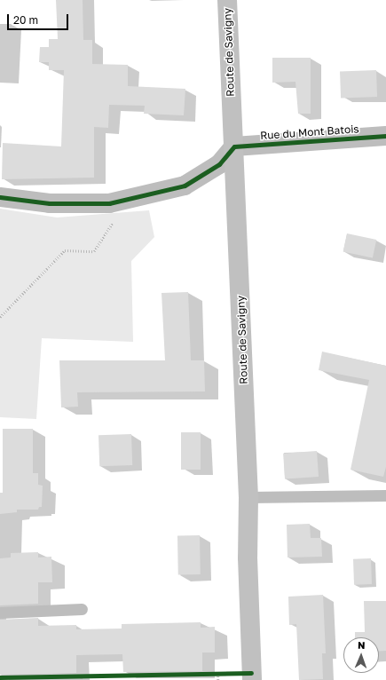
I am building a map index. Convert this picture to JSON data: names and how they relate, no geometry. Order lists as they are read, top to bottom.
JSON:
{
  "streets": {
    "main road": ["Route de Savigny"],
    "street": ["Rue du Mont Batois"]
  },
  "crossings": [
    ["Route de Savigny", "Rue du Mont Batois"]
  ],
  "scale_bar": "20 m",
  "north": "top"
}
